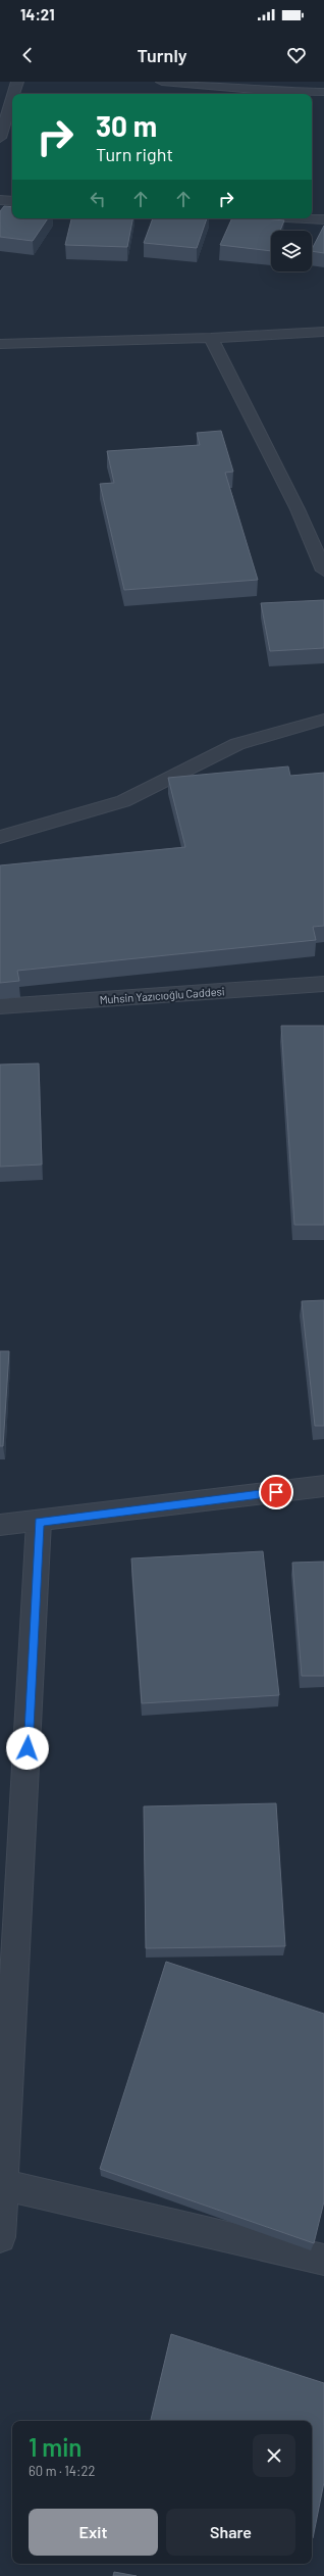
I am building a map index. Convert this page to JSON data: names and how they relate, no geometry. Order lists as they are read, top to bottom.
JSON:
{
  "streets": {
    "street": ["Muhsin Yazıcıoğlu Caddesi"]
  },
  "page": {
    "status": "14:21",
    "header": "Turnly",
    "turn": ["30 m", "Turn right"],
    "heading": ["1 min", "60 m · 14:22"],
    "buttons": ["Exit", "Share"]
  }
}
